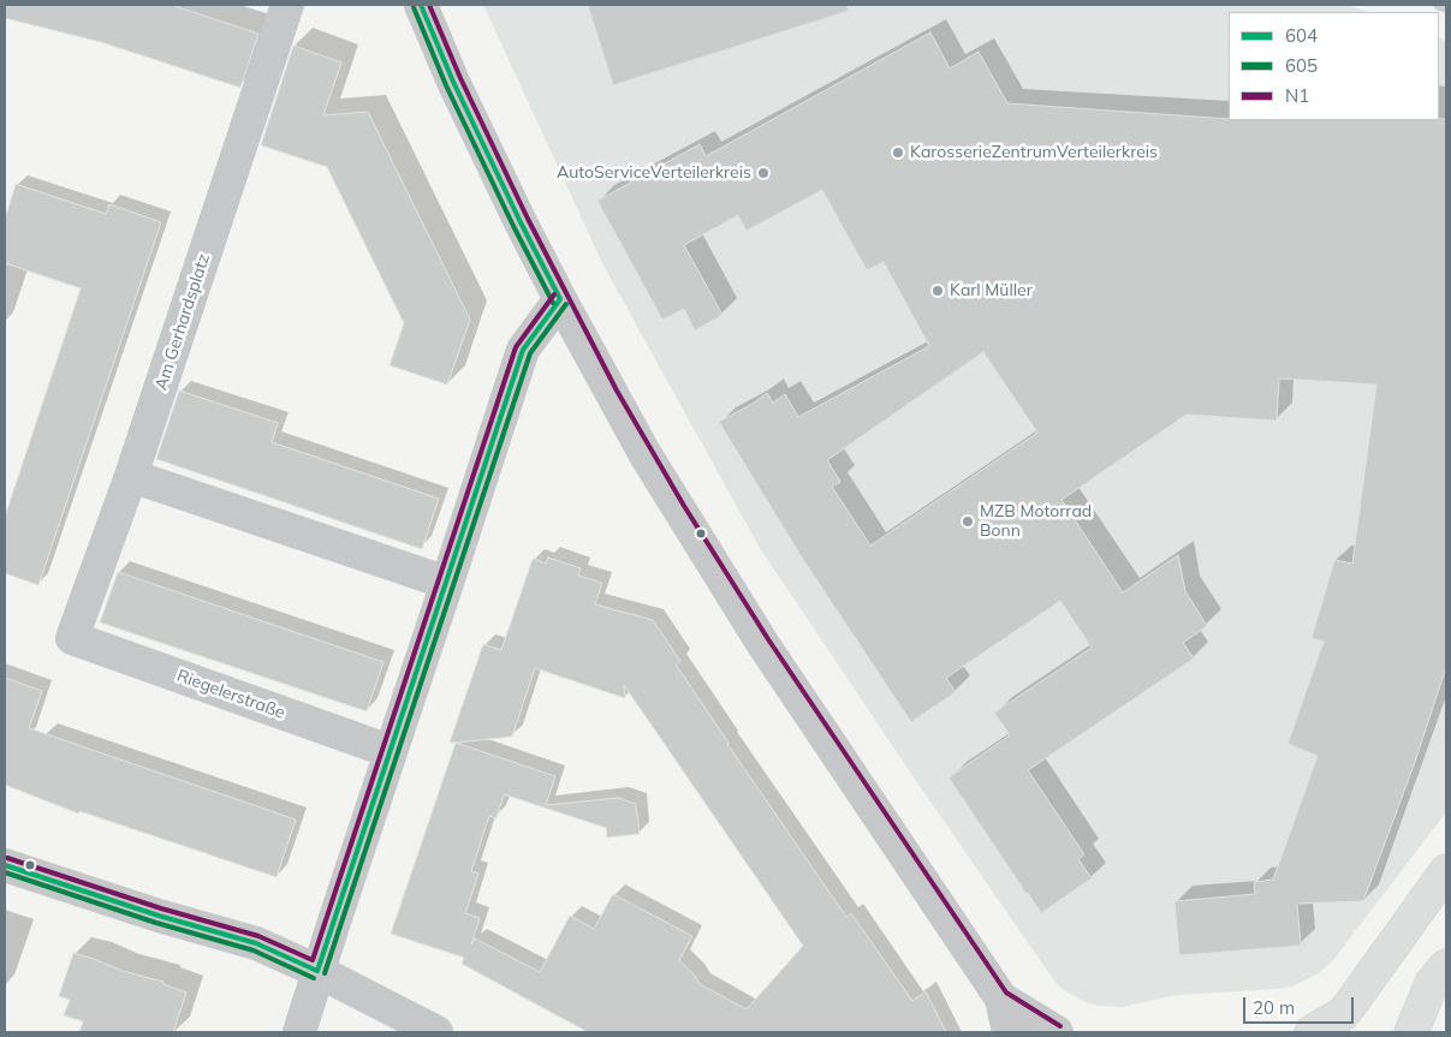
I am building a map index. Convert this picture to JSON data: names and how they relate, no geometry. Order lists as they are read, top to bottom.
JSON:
{
  "streets": {
    "street": ["Am Gerhardsplatz", "Riegelerstraße"]
  },
  "crossings": [
    ["Am Gerhardsplatz", "Riegelerstraße"]
  ],
  "places": [
    "KarosserieZentrumVerteilerkreis",
    "AutoServiceVerteilerkreis",
    "Karl Müller",
    "MZB Motorrad Bonn"
  ],
  "lines": ["transit line 604", "transit line N1", "transit line 605"],
  "legend": ["604", "605", "N1"],
  "scale_bar": "20 m"
}
